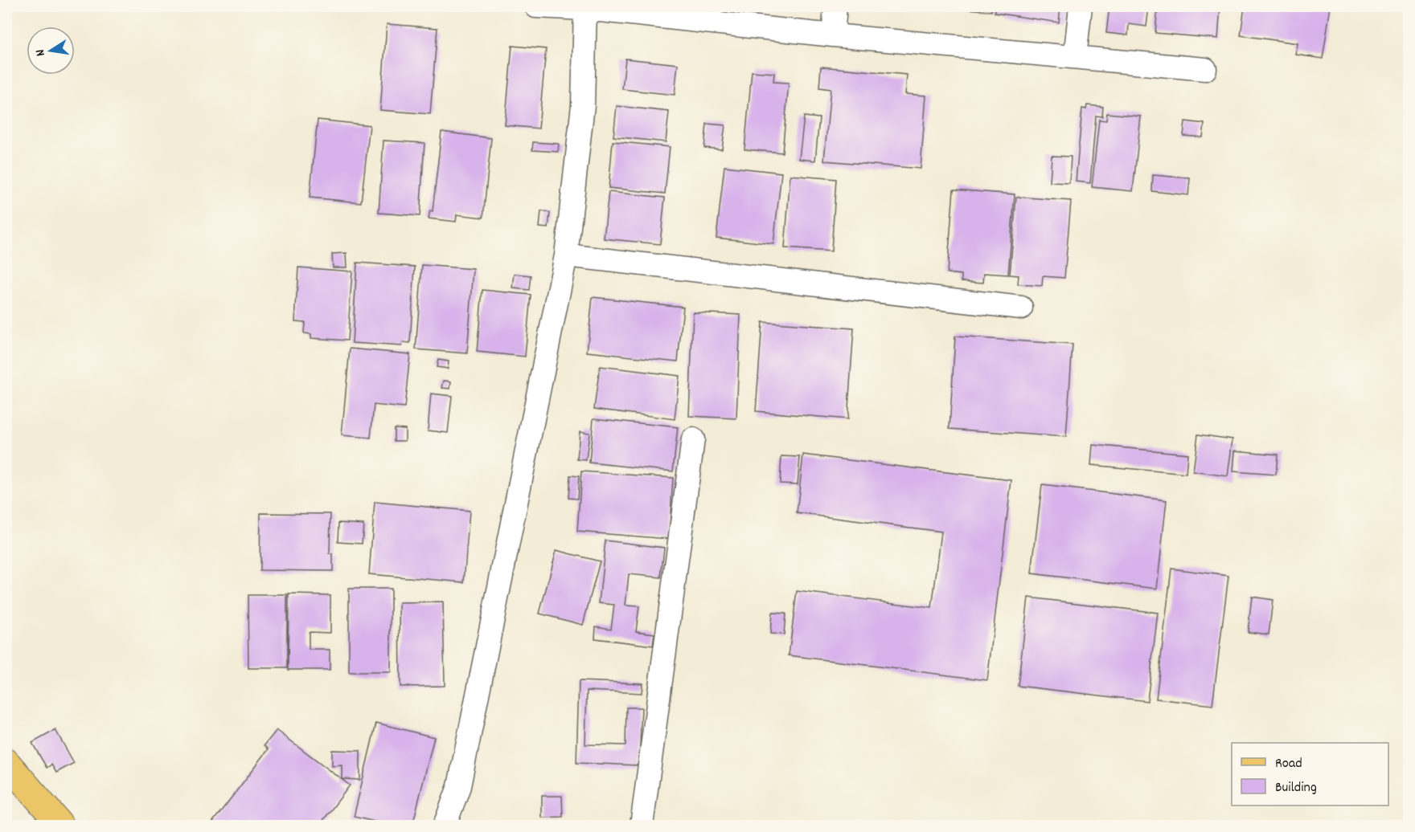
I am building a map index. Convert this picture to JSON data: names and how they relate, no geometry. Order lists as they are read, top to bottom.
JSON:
{
  "legend": ["Road", "Building"],
  "north": "left"
}
